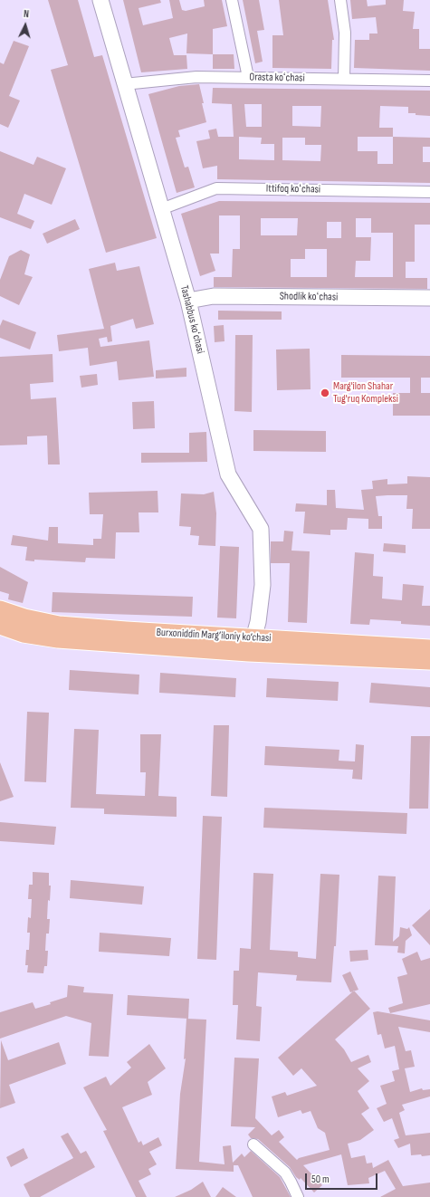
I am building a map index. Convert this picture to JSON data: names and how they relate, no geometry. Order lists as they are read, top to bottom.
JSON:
{
  "streets": {
    "main road": ["Burxoniddin Marg’iloniy ko’chasi"],
    "street": [
      "Orasta koʻchasi",
      "Ittifoq koʻchasi",
      "Shodlik koʻchasi",
      "Tashabbus koʻchasi"
    ]
  },
  "crossings": [
    ["Orasta koʻchasi", "Tashabbus koʻchasi"],
    ["Ittifoq koʻchasi", "Tashabbus koʻchasi"],
    ["Shodlik koʻchasi", "Tashabbus koʻchasi"],
    ["Tashabbus koʻchasi", "Burxoniddin Marg’iloniy ko’chasi"]
  ],
  "places": ["Marg'ilon Shahar Tug'ruq Kompleksi"],
  "scale_bar": "50 m",
  "north": "top"
}
